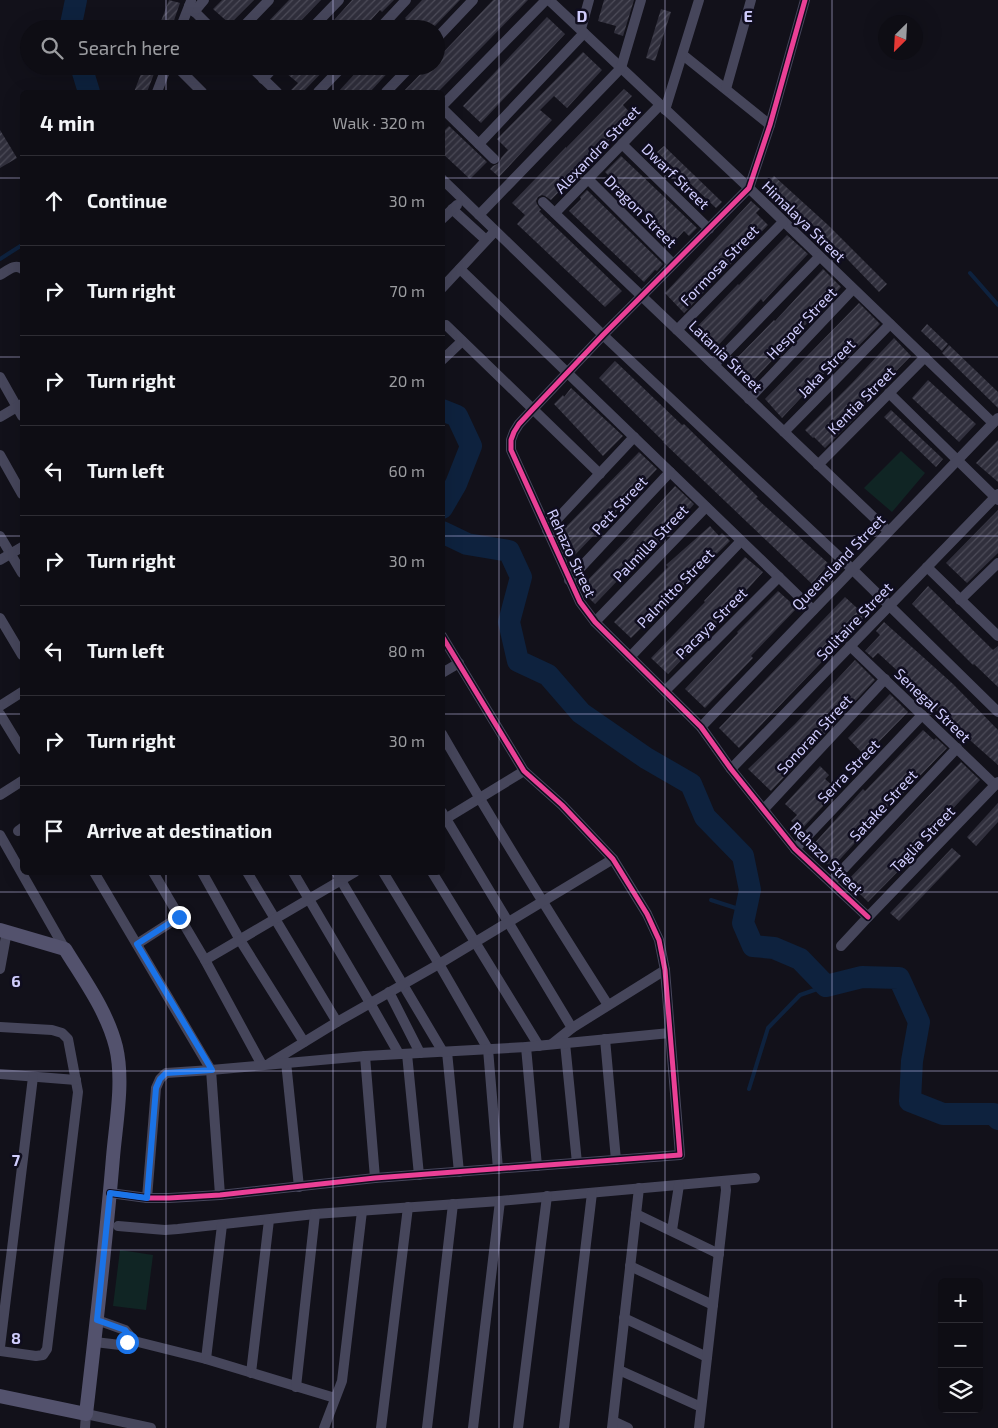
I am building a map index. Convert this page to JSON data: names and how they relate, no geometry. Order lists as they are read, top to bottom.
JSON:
{
  "streets": {
    "street": [
      "Alexandra Street",
      "Dwarf Street",
      "Dragon Street",
      "Himalaya Street",
      "Formosa Street",
      "Hesper Street",
      "Latania Street",
      "Jaka Street",
      "Kentia Street",
      "Pett Street",
      "Palmilla Street",
      "Rehazo Street",
      "Queensland Street",
      "Palmitto Street",
      "Solitaire Street",
      "Pacaya Street",
      "Senegal Street",
      "Sonoran Street",
      "Serra Street",
      "Satake Street",
      "Taglia Street"
    ]
  },
  "crossings": [
    ["Alexandra Street", "Dwarf Street"],
    ["Alexandra Street", "Dragon Street"],
    ["Alexandra Street", "Himalaya Street"],
    ["Alexandra Street", "Latania Street"],
    ["Dwarf Street", "Rehazo Street"],
    ["Dragon Street", "Rehazo Street"],
    ["Himalaya Street", "Formosa Street"],
    ["Himalaya Street", "Hesper Street"],
    ["Himalaya Street", "Jaka Street"],
    ["Himalaya Street", "Kentia Street"],
    ["Himalaya Street", "Rehazo Street"],
    ["Himalaya Street", "Queensland Street"],
    ["Formosa Street", "Latania Street"],
    ["Hesper Street", "Latania Street"],
    ["Latania Street", "Jaka Street"],
    ["Latania Street", "Kentia Street"],
    ["Latania Street", "Rehazo Street"],
    ["Latania Street", "Queensland Street"],
    ["Pett Street", "Rehazo Street"],
    ["Palmilla Street", "Rehazo Street"],
    ["Rehazo Street", "Queensland Street"],
    ["Rehazo Street", "Palmitto Street"],
    ["Rehazo Street", "Solitaire Street"],
    ["Rehazo Street", "Pacaya Street"],
    ["Rehazo Street", "Sonoran Street"],
    ["Rehazo Street", "Serra Street"],
    ["Rehazo Street", "Satake Street"],
    ["Rehazo Street", "Taglia Street"],
    ["Solitaire Street", "Senegal Street"],
    ["Senegal Street", "Sonoran Street"],
    ["Senegal Street", "Serra Street"],
    ["Senegal Street", "Satake Street"],
    ["Senegal Street", "Taglia Street"]
  ],
  "north": "bottom left",
  "page": {
    "search": "Search here",
    "heading": ["4 min", "Walk · 320 m"],
    "list": [
      ["Continue", "30 m"],
      ["Turn right", "70 m"],
      ["Turn right", "20 m"],
      ["Turn left", "60 m"],
      ["Turn right", "30 m"],
      ["Turn left", "80 m"],
      ["Turn right", "30 m"],
      "Arrive at destination"
    ],
    "map_buttons": ["+", "−"]
  },
  "grid": {
    "columns": ["D", "E"],
    "rows": ["6", "7", "8"]
  }
}
